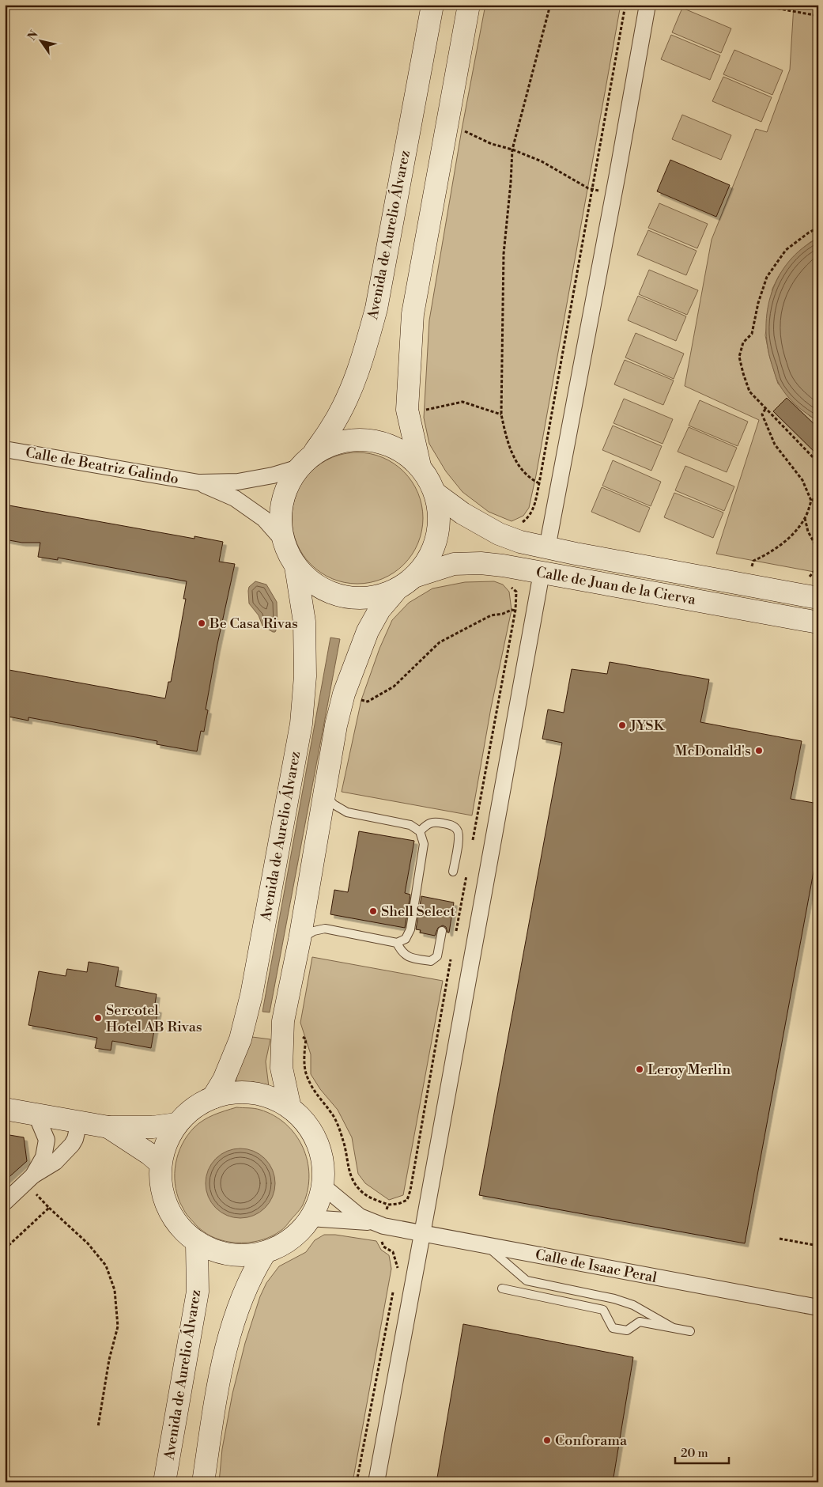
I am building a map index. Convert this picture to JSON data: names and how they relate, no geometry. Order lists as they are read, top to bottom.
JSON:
{
  "streets": {
    "main road": ["Avenida de Aurelio Álvarez", "Calle de Juan de la Cierva"],
    "street": ["Calle de Beatriz Galindo", "Calle de Isaac Peral"]
  },
  "crossings": [
    ["Avenida de Aurelio Álvarez", "Calle de Beatriz Galindo"]
  ],
  "places": [
    "Be Casa Rivas",
    "JYSK",
    "McDonald's",
    "Shell Select",
    "Sercotel Hotel AB Rivas",
    "Leroy Merlin",
    "Conforama"
  ],
  "scale_bar": "20 m",
  "north": "top left"
}
